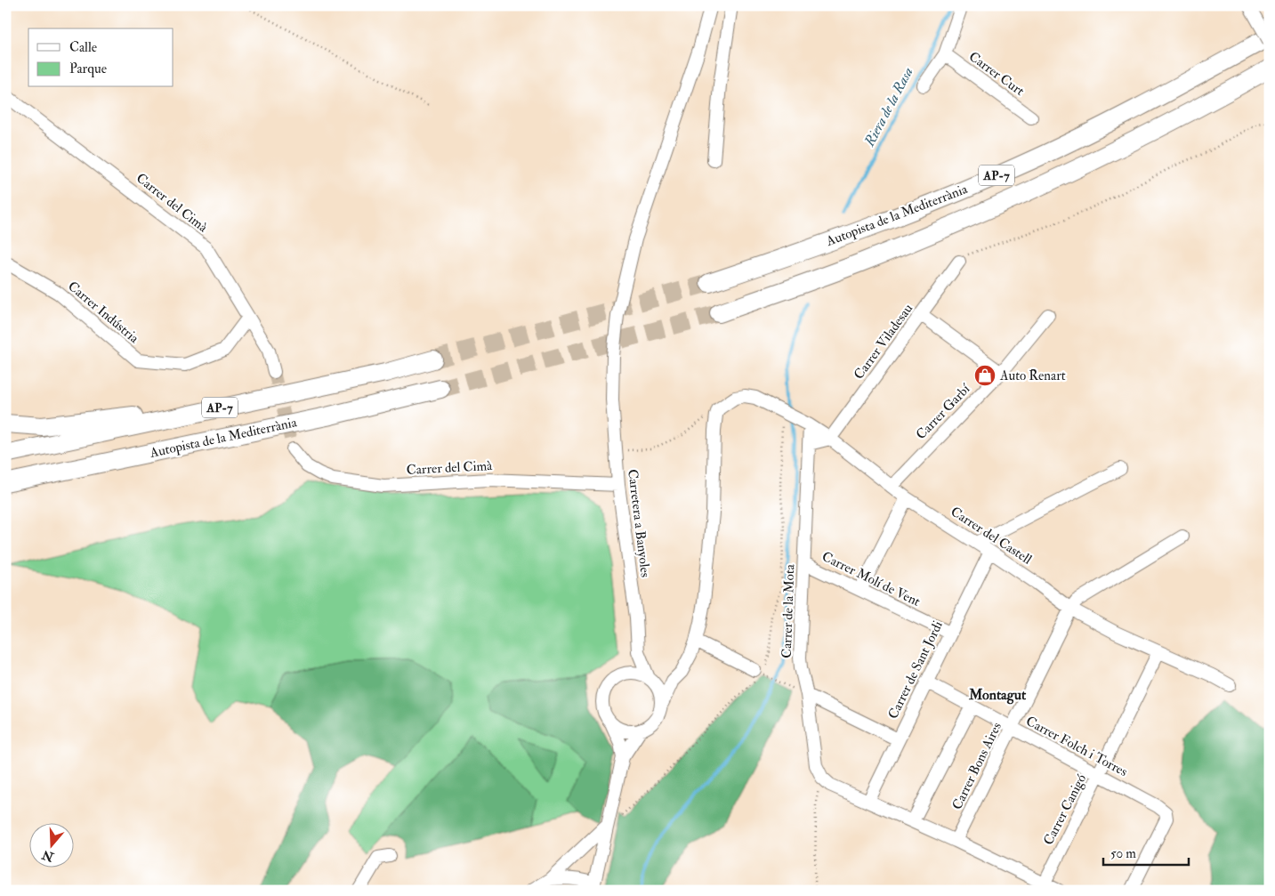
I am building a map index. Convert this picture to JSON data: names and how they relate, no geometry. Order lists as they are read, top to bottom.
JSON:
{
  "streets": {
    "highway": ["AP-7", "Autopista de la Mediterrània"],
    "street": [
      "Carrer Curt",
      "Carrer del Cimà",
      "Carrer Indústria",
      "Carrer Viladesau",
      "Carrer Garbí",
      "Carretera a Banyoles",
      "Carrer del Castell",
      "Carrer Molí de Vent",
      "Carrer de la Mota",
      "Carrer de Sant Jordi",
      "Carrer Folch i Torres",
      "Carrer Bons Aires",
      "Carrer Canigó"
    ]
  },
  "crossings": [
    ["Carrer del Cimà", "Carrer Indústria"],
    ["Carrer del Cimà", "Carretera a Banyoles"],
    ["Carrer Viladesau", "Carrer del Castell"],
    ["Carrer Garbí", "Carrer del Castell"],
    ["Carrer del Castell", "Carrer de la Mota"],
    ["Carrer del Castell", "Carrer de Sant Jordi"],
    ["Carrer del Castell", "Carrer Bons Aires"],
    ["Carrer del Castell", "Carrer Canigó"],
    ["Carrer Molí de Vent", "Carrer de la Mota"],
    ["Carrer Molí de Vent", "Carrer de Sant Jordi"],
    ["Carrer de Sant Jordi", "Carrer Folch i Torres"],
    ["Carrer Folch i Torres", "Carrer Bons Aires"],
    ["Carrer Folch i Torres", "Carrer Canigó"]
  ],
  "districts": ["Montagut"],
  "water": ["Riera de la Rasa"],
  "places": {
    "shop": ["Auto Renart"]
  },
  "legend": ["Calle", "Parque"],
  "scale_bar": "50 m",
  "north": "bottom"
}
